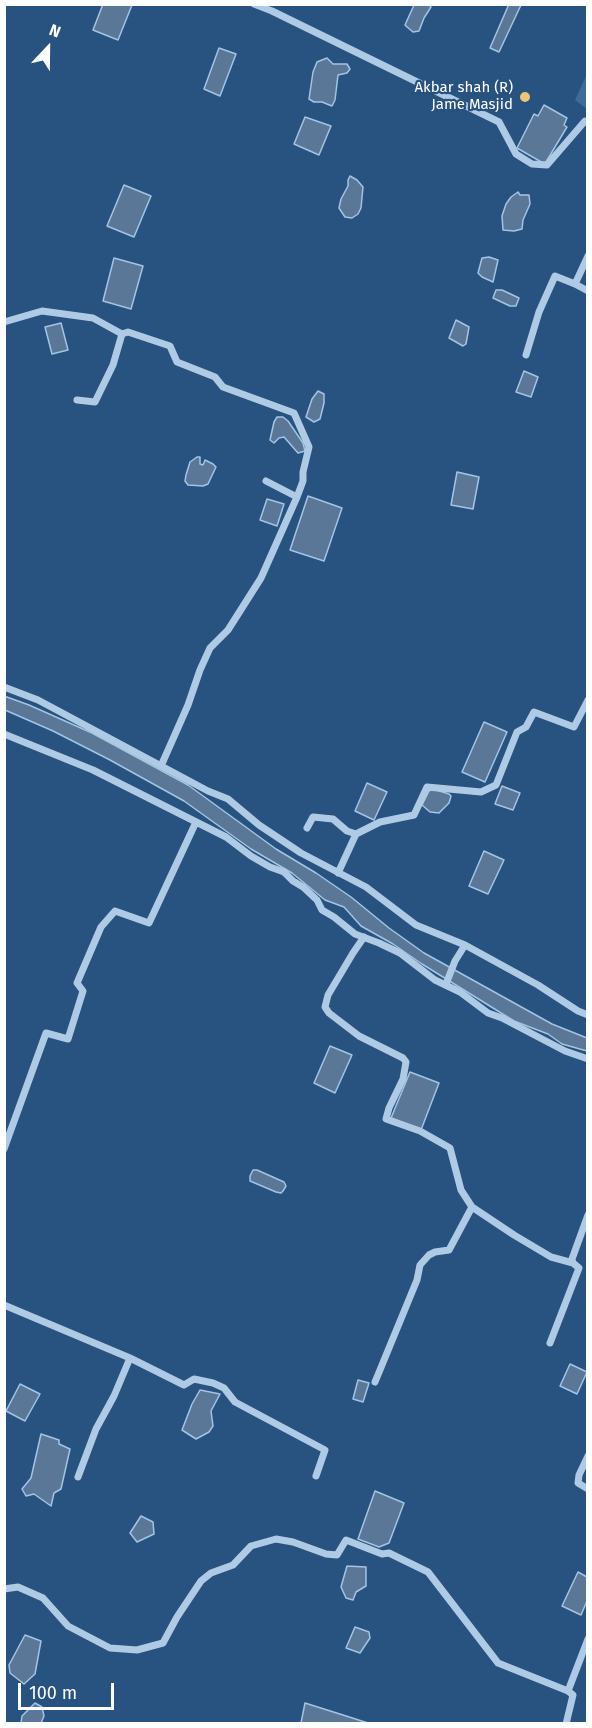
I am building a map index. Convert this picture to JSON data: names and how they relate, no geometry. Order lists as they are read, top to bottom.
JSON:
{
  "places": ["Akbar shah (R) Jame Masjid"],
  "scale_bar": "100 m",
  "north": "top"
}
